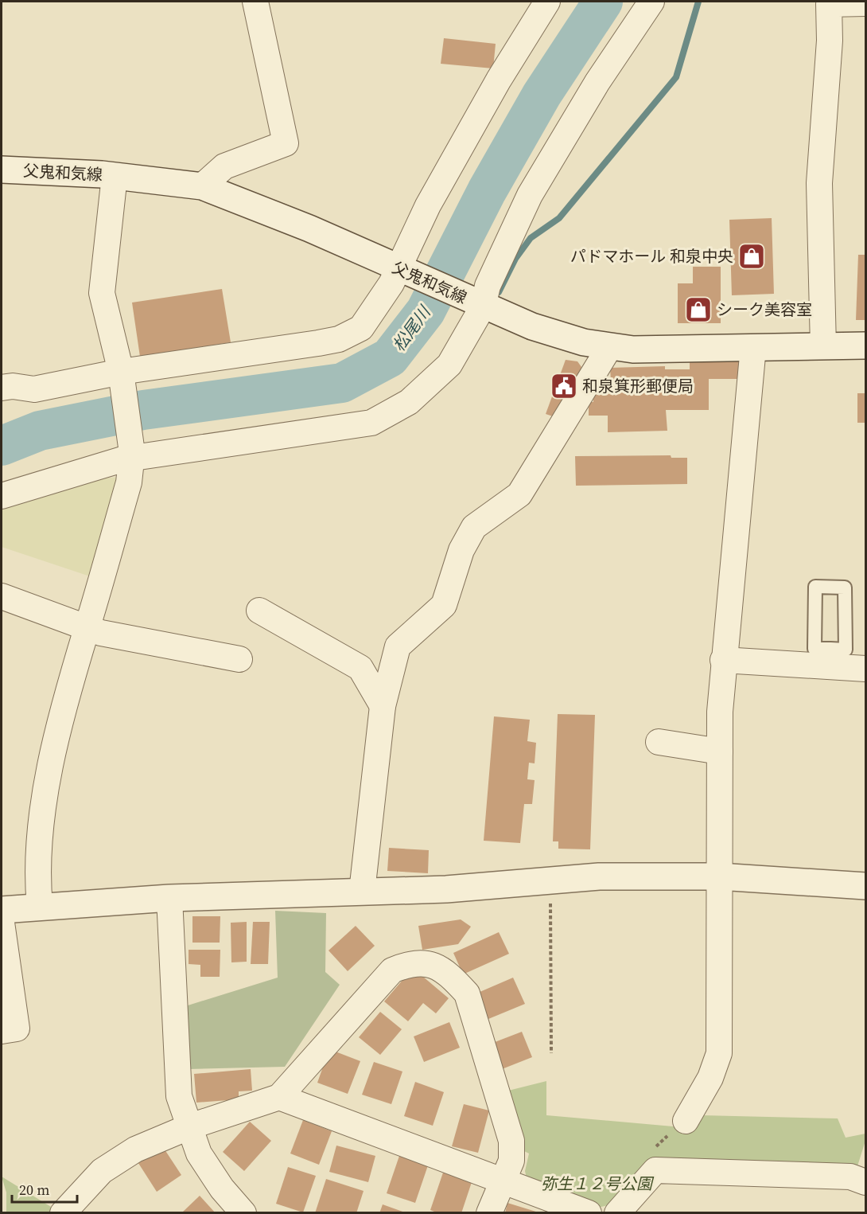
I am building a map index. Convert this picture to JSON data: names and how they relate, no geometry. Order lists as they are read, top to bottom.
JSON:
{
  "streets": {
    "main road": ["父鬼和気線"]
  },
  "water": ["松尾川"],
  "parks": ["弥生１２号公園"],
  "places": {
    "shop": ["パドマホール 和泉中央", "シーク美容室"],
    "public building": ["和泉箕形郵便局"]
  },
  "scale_bar": "20 m"
}
